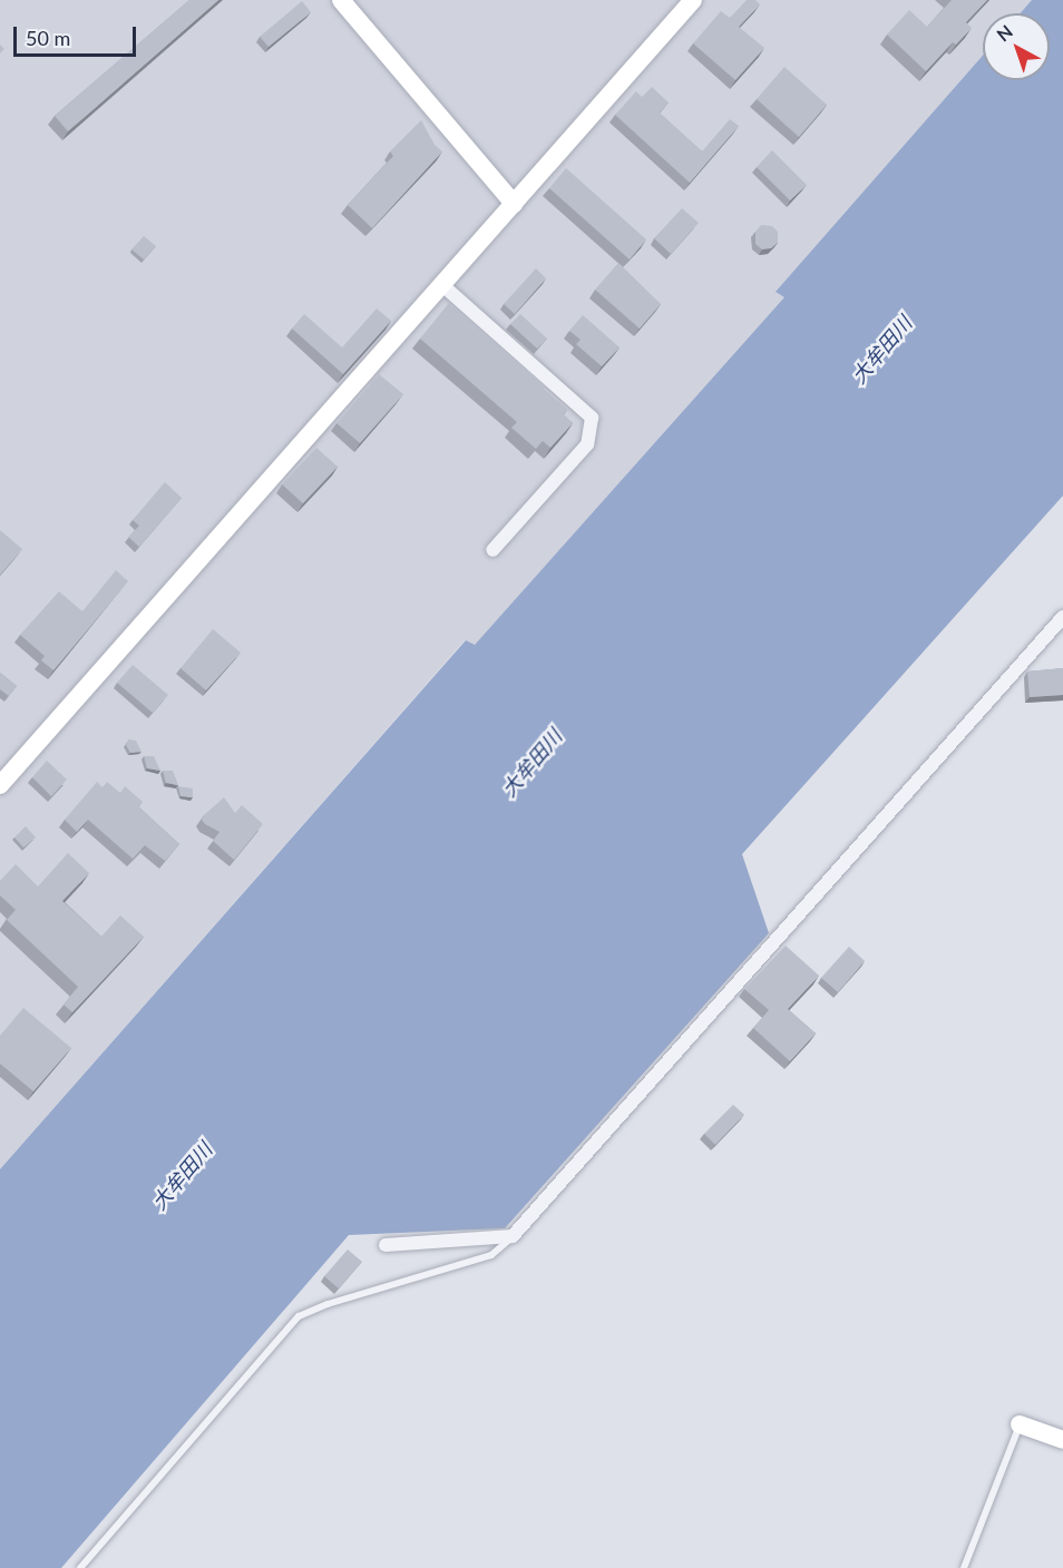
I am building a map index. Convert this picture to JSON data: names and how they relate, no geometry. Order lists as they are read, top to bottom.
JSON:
{
  "water": ["大牟田川"],
  "scale_bar": "50 m",
  "north": "top left"
}
